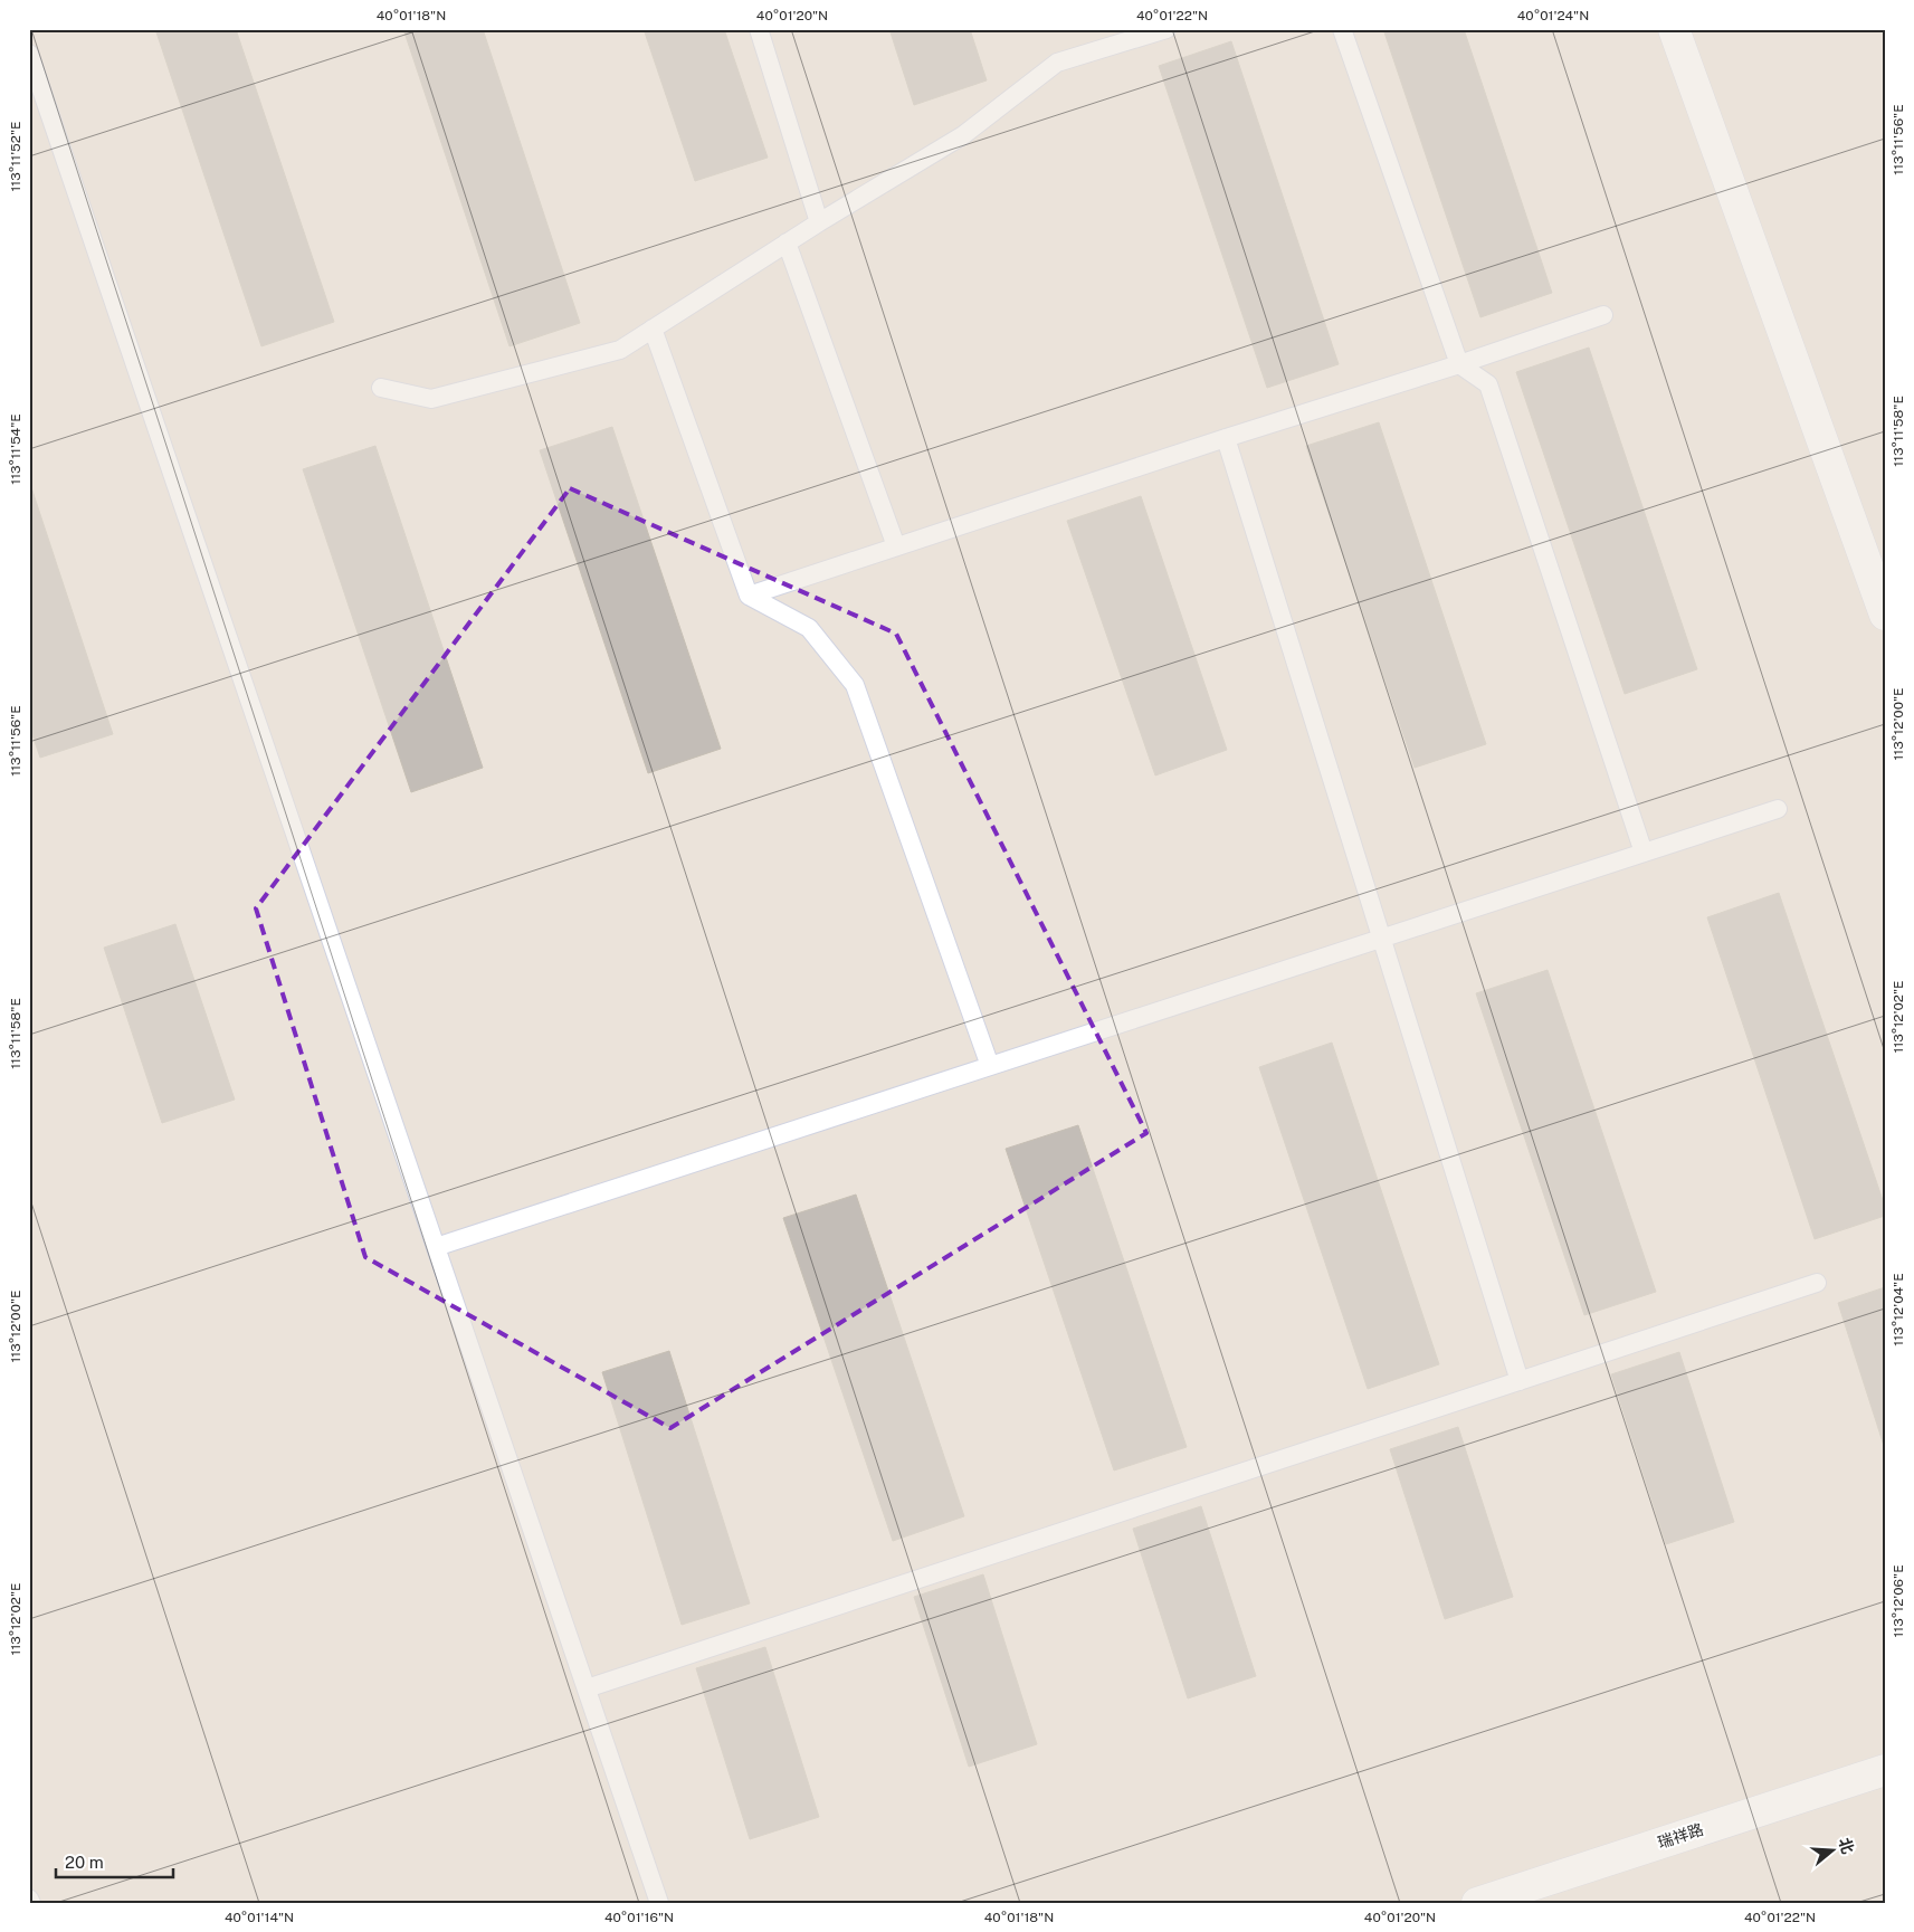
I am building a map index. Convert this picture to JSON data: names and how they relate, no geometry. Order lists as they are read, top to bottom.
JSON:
{
  "streets": {
    "street": ["瑞祥路"]
  },
  "scale_bar": "20 m",
  "north": "right",
  "coordinates": [
    "40°01'18\"N",
    "40°01'20\"N",
    "40°01'22\"N",
    "40°01'24\"N",
    "113°11'56\"E",
    "113°11'52\"E",
    "113°11'58\"E",
    "113°11'54\"E",
    "113°12'00\"E",
    "113°12'02\"E",
    "113°12'04\"E",
    "113°12'06\"E",
    "40°01'14\"N",
    "40°01'16\"N"
  ]
}
